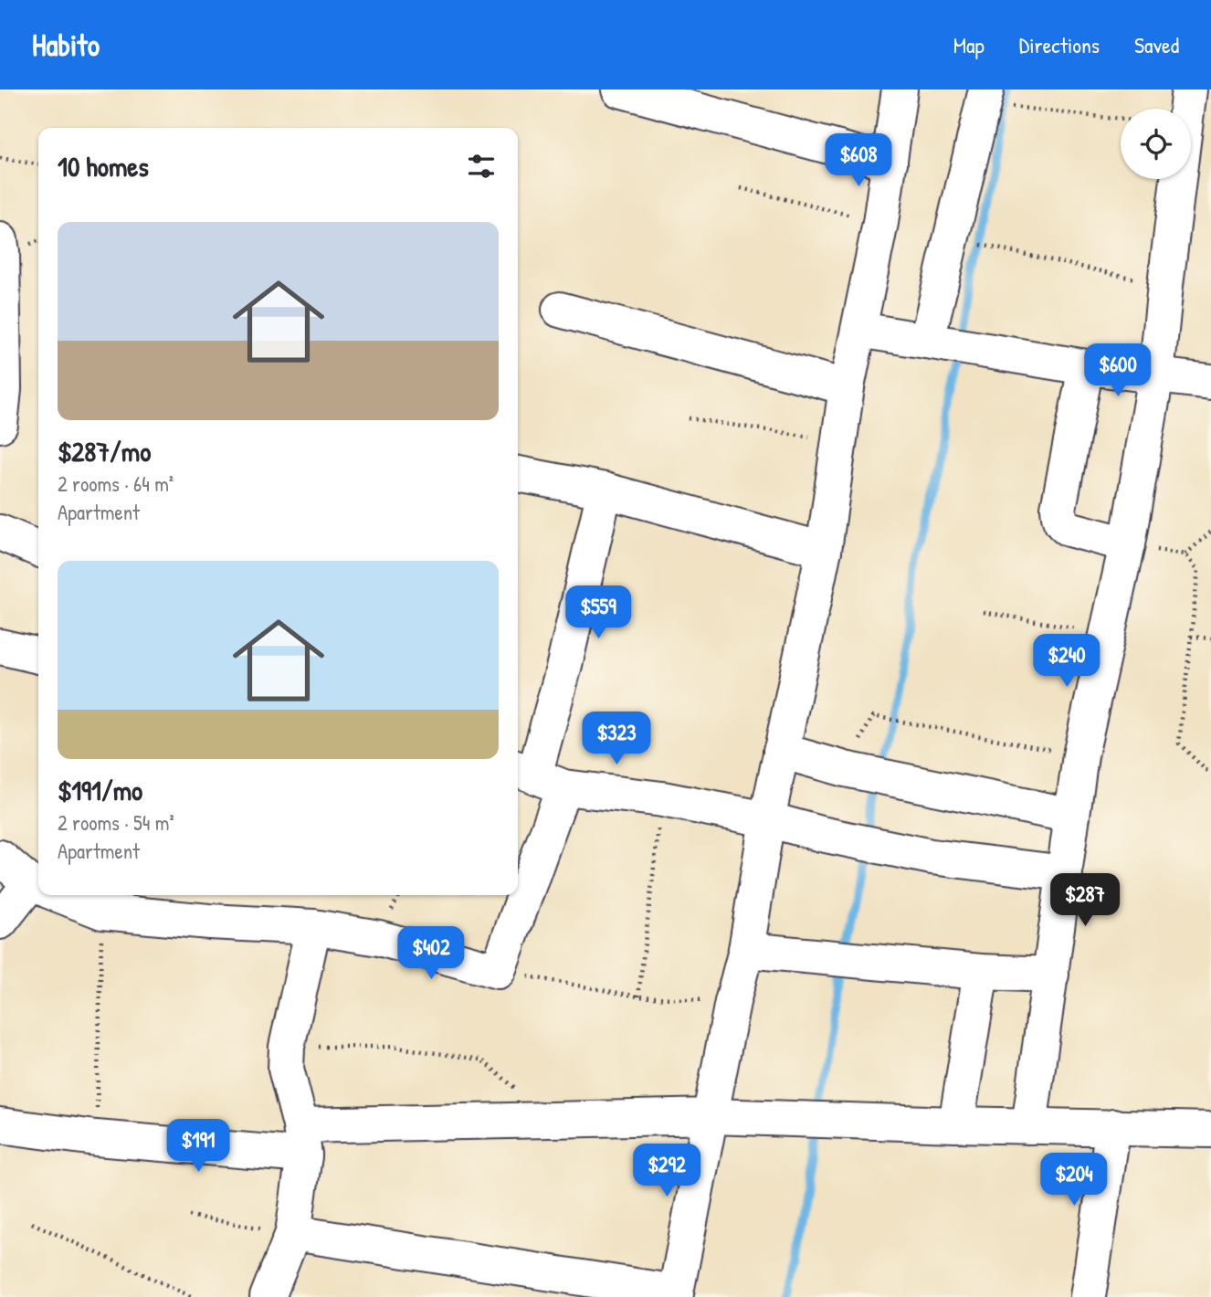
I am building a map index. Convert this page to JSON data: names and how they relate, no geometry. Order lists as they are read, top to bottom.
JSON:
{
  "page": {
    "header": "Habito",
    "nav": ["Map", "Directions", "Saved"],
    "heading": "10 homes",
    "price": [
      "$608",
      "$600",
      "$559",
      "$240",
      "$323",
      "$287",
      "$402",
      "$191",
      "$292",
      "$204"
    ],
    "list": [
      {
        "name": "$287/mo",
        "note": "2 rooms · 64 m² · Apartment"
      },
      {
        "name": "$191/mo",
        "note": "2 rooms · 54 m² · Apartment"
      }
    ]
  }
}
